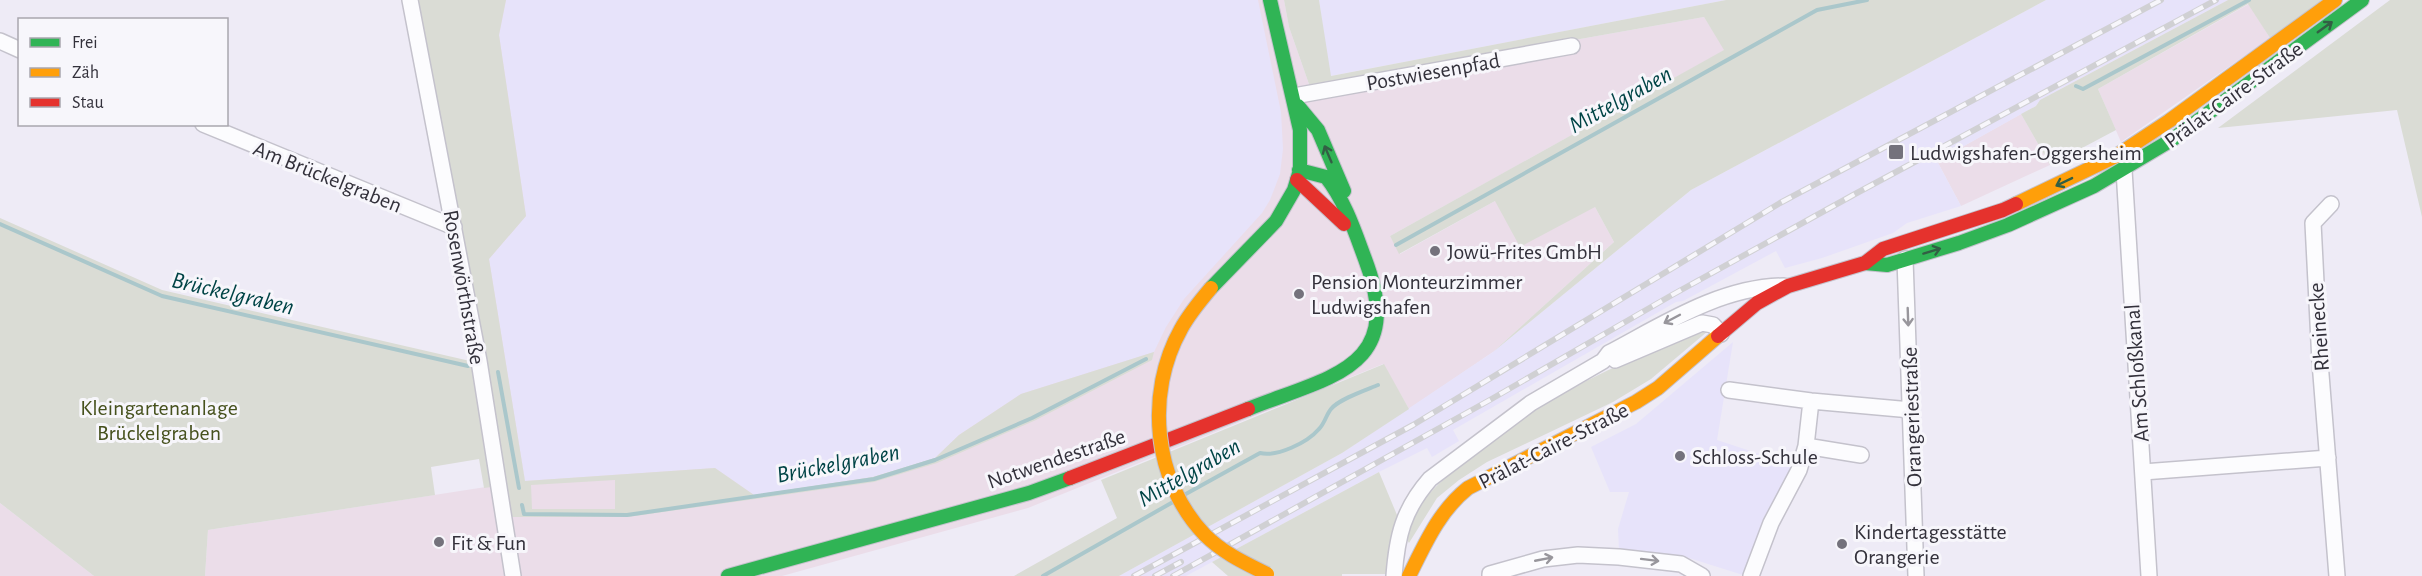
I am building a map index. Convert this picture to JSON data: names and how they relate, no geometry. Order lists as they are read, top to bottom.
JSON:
{
  "streets": {
    "street": [
      "Postwiesenpfad",
      "Prälat-Caire-Straße",
      "Am Brückelgraben",
      "Rosenwörthstraße",
      "Rheinecke",
      "Am Schloßkanal",
      "Orangeriestraße",
      "Notwendestraße"
    ]
  },
  "crossings": [
    ["Prälat-Caire-Straße", "Am Schloßkanal"],
    ["Prälat-Caire-Straße", "Orangeriestraße"],
    ["Am Brückelgraben", "Rosenwörthstraße"]
  ],
  "one_way": ["Orangeriestraße"],
  "water": ["Mittelgraben", "Brückelgraben"],
  "parks": ["Kleingartenanlage Brückelgraben"],
  "places": {
    "transit": ["Ludwigshafen-Oggersheim"],
    "other": [
      "Jowü-Frites GmbH",
      "Pension Monteurzimmer Ludwigshafen",
      "Schloss-Schule",
      "Fit & Fun",
      "Kindertagesstätte Orangerie"
    ]
  },
  "legend": ["Frei", "Zäh", "Stau"]
}
